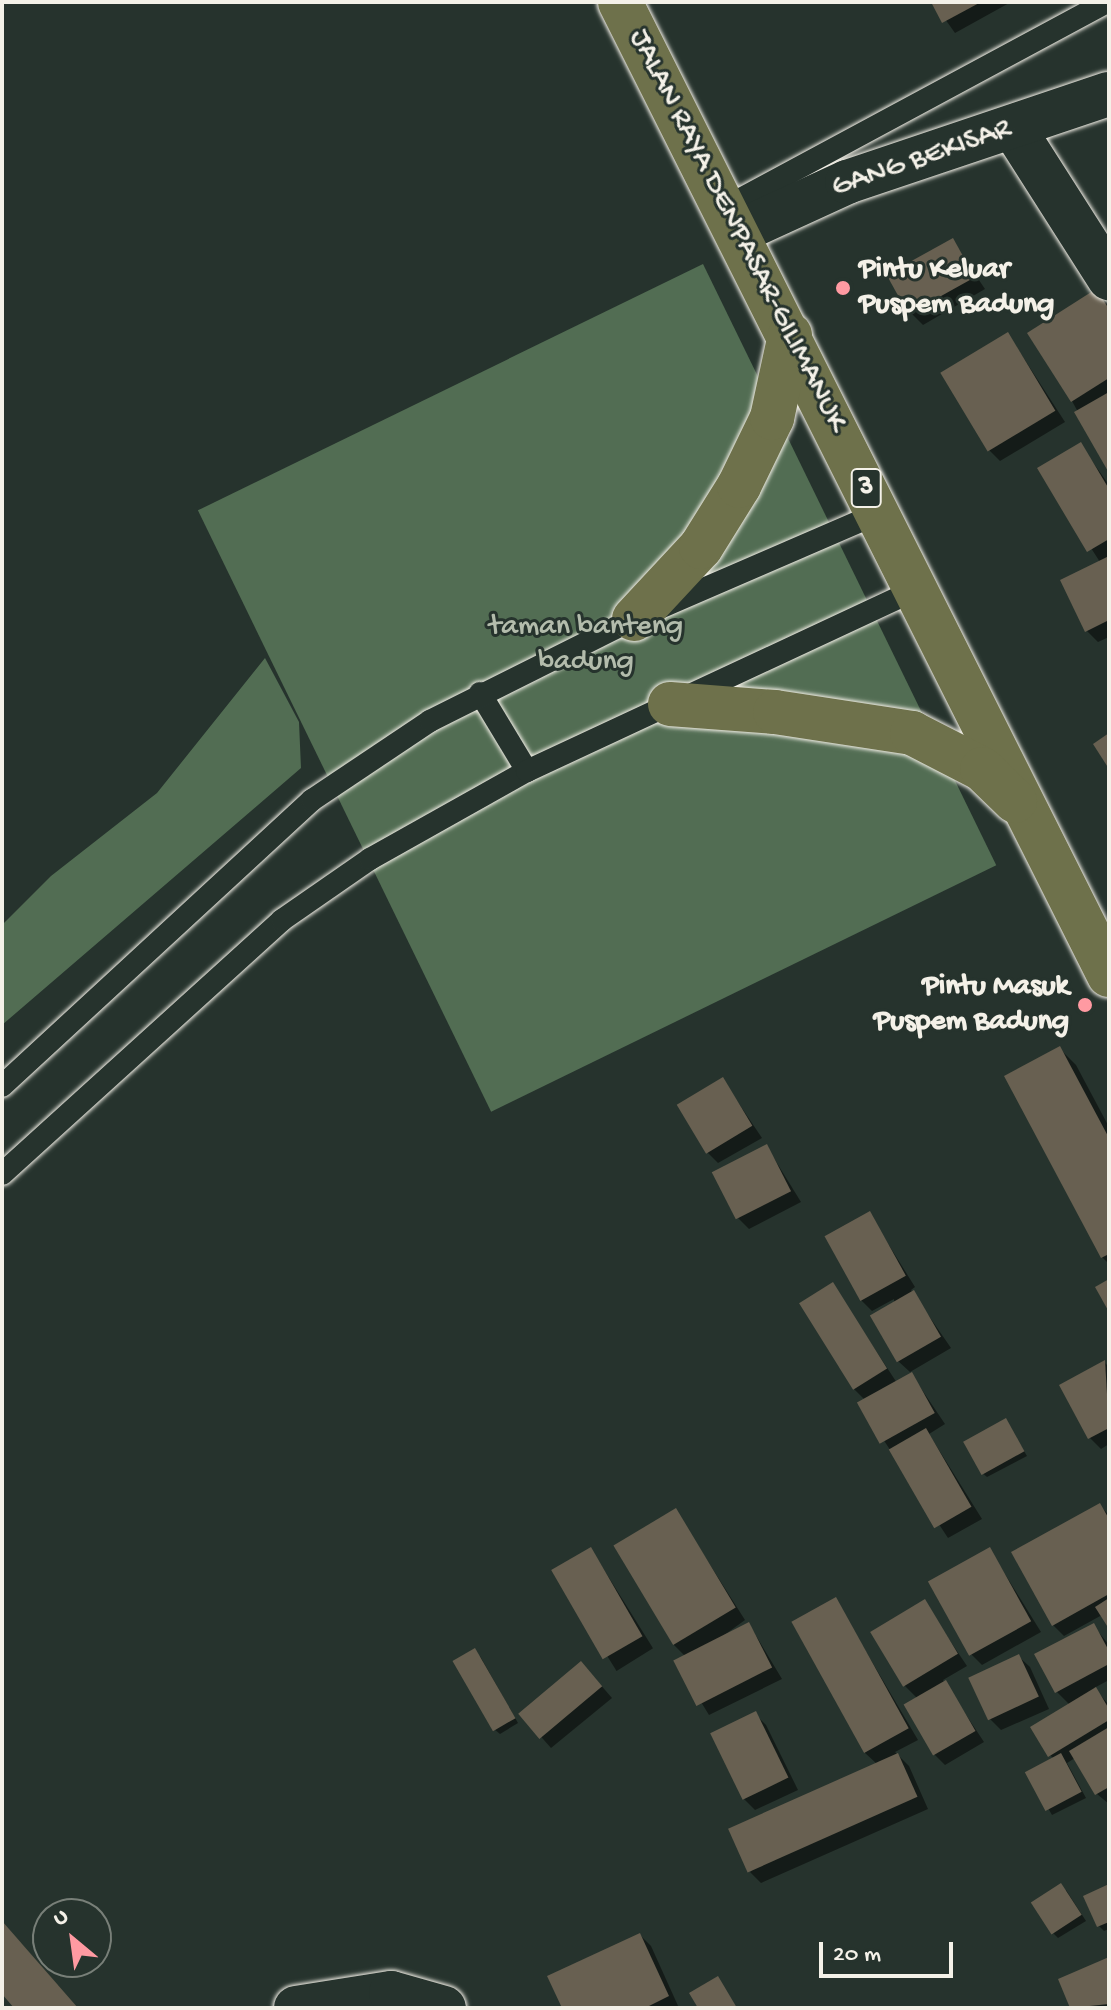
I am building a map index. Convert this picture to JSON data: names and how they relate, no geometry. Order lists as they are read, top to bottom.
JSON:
{
  "streets": {
    "highway": ["JALAN RAYA DENPASAR-GILIMANUK", "3"],
    "street": ["GANG BEKISAR"]
  },
  "crossings": [
    ["GANG BEKISAR", "JALAN RAYA DENPASAR-GILIMANUK"]
  ],
  "parks": ["taman banteng badung"],
  "places": ["Pintu Keluar Puspem Badung", "Pintu Masuk Puspem Badung"],
  "scale_bar": "20 m",
  "north": "top left"
}
